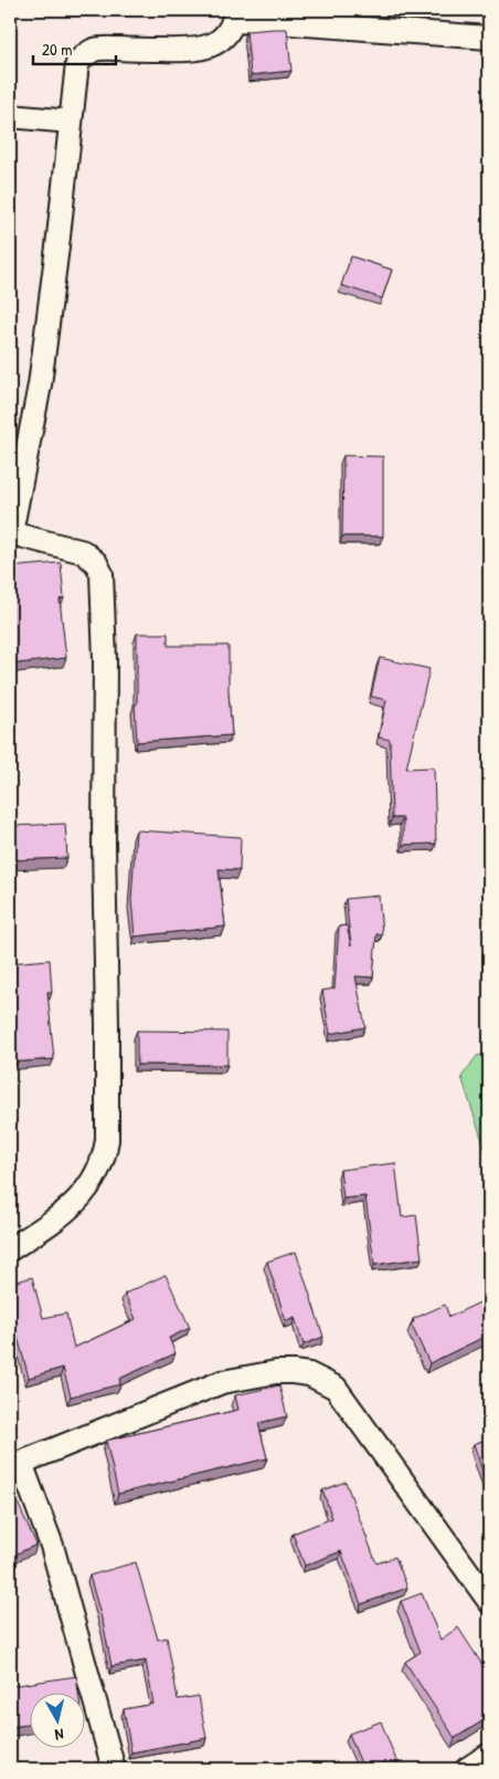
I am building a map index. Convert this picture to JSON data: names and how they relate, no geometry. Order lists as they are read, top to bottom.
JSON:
{
  "scale_bar": "20 m",
  "north": "bottom"
}
